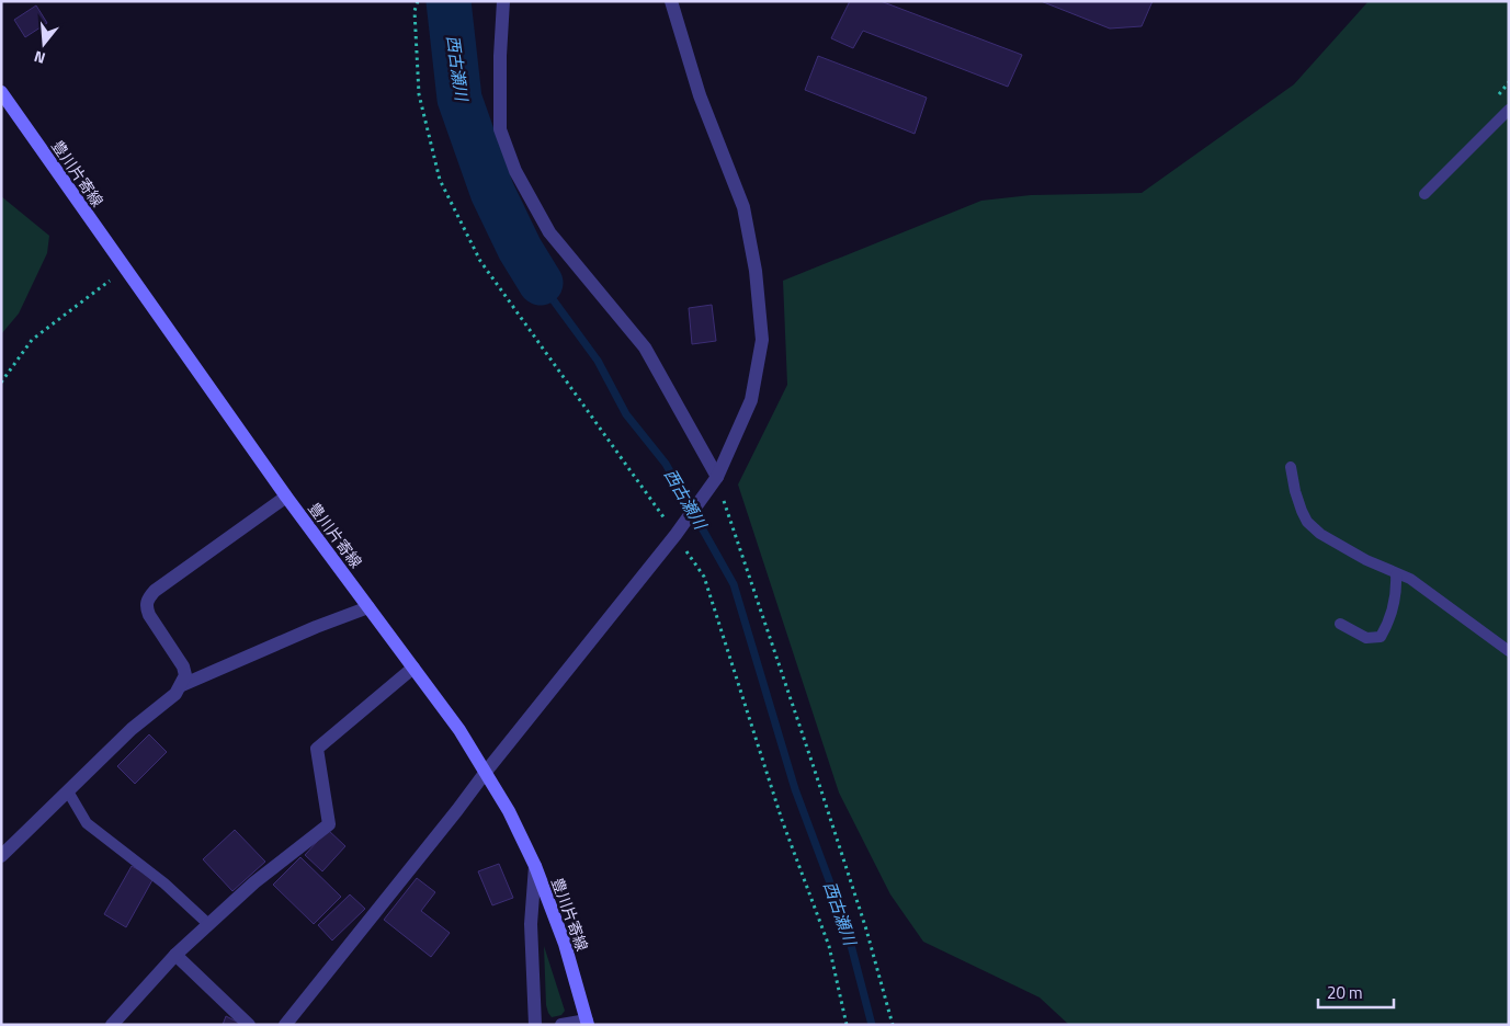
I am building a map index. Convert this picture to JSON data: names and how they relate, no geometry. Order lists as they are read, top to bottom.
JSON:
{
  "streets": {
    "main road": ["豊川片寄線"]
  },
  "water": ["西古瀬川"],
  "scale_bar": "20 m",
  "north": "bottom"
}
